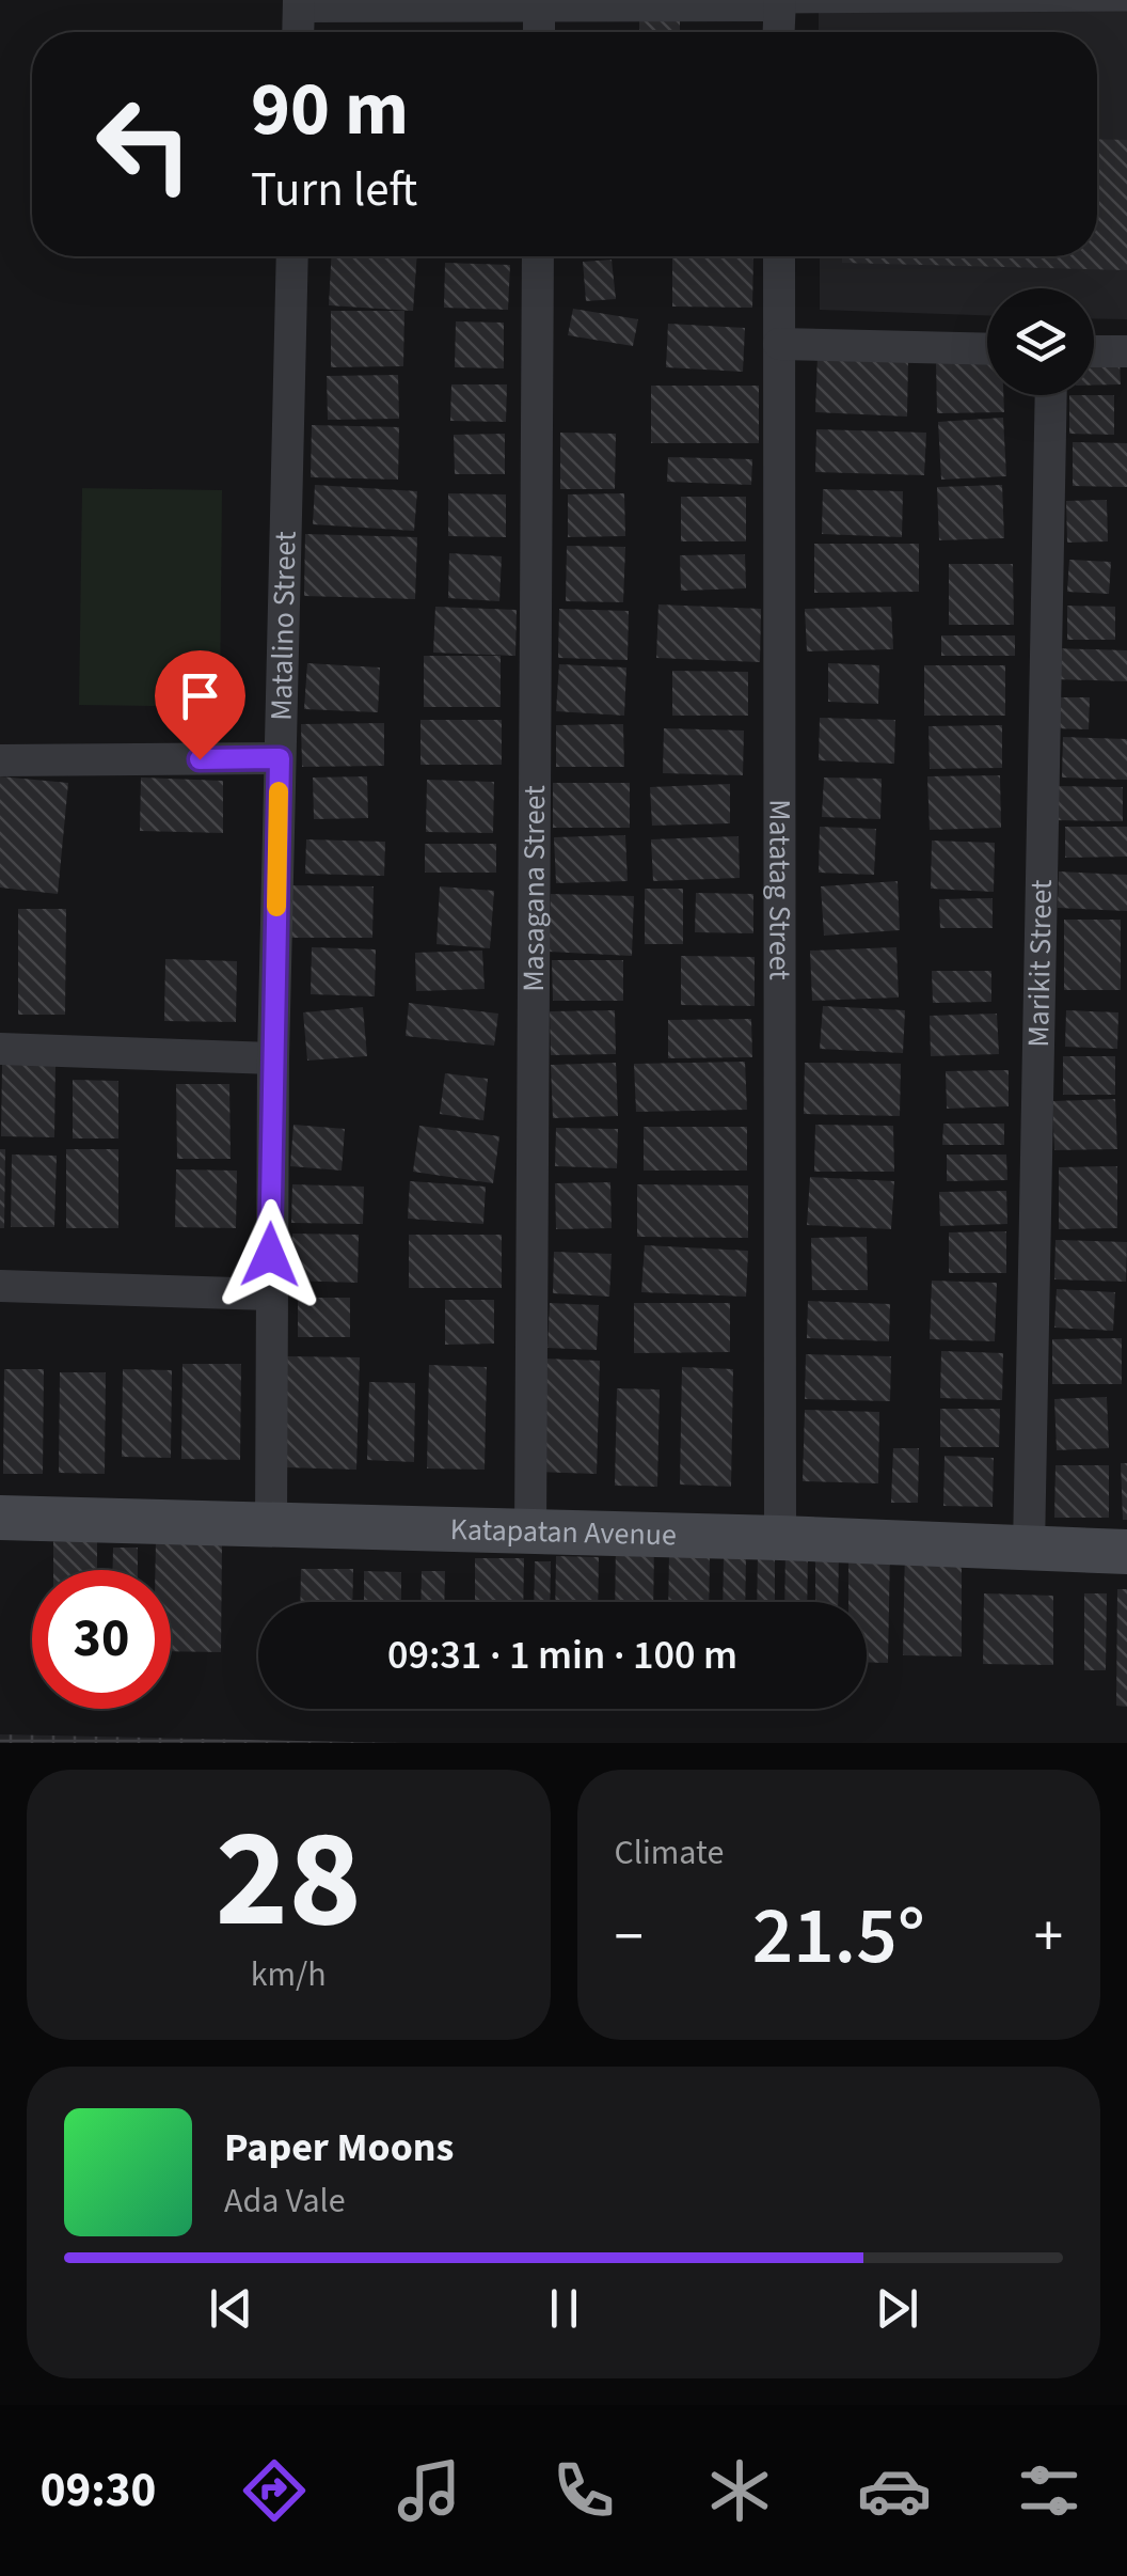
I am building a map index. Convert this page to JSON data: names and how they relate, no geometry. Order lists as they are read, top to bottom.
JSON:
{
  "streets": {
    "street": [
      "Matalino Street",
      "Masagana Street",
      "Matatag Street",
      "Marikit Street",
      "Katapatan Avenue"
    ]
  },
  "crossings": [
    ["Matalino Street", "Katapatan Avenue"],
    ["Masagana Street", "Katapatan Avenue"],
    ["Matatag Street", "Katapatan Avenue"],
    ["Marikit Street", "Katapatan Avenue"]
  ],
  "page": {
    "turn": ["90 m", "Turn left"],
    "limit": "30",
    "trip": "09:31 · 1 min · 100 m",
    "tile": [
      ["28", "km/h"],
      "Climate"
    ],
    "heat": ["−", "21.5°", "+"],
    "song": ["Paper Moons", "Ada Vale"],
    "tabs": "09:30"
  }
}
